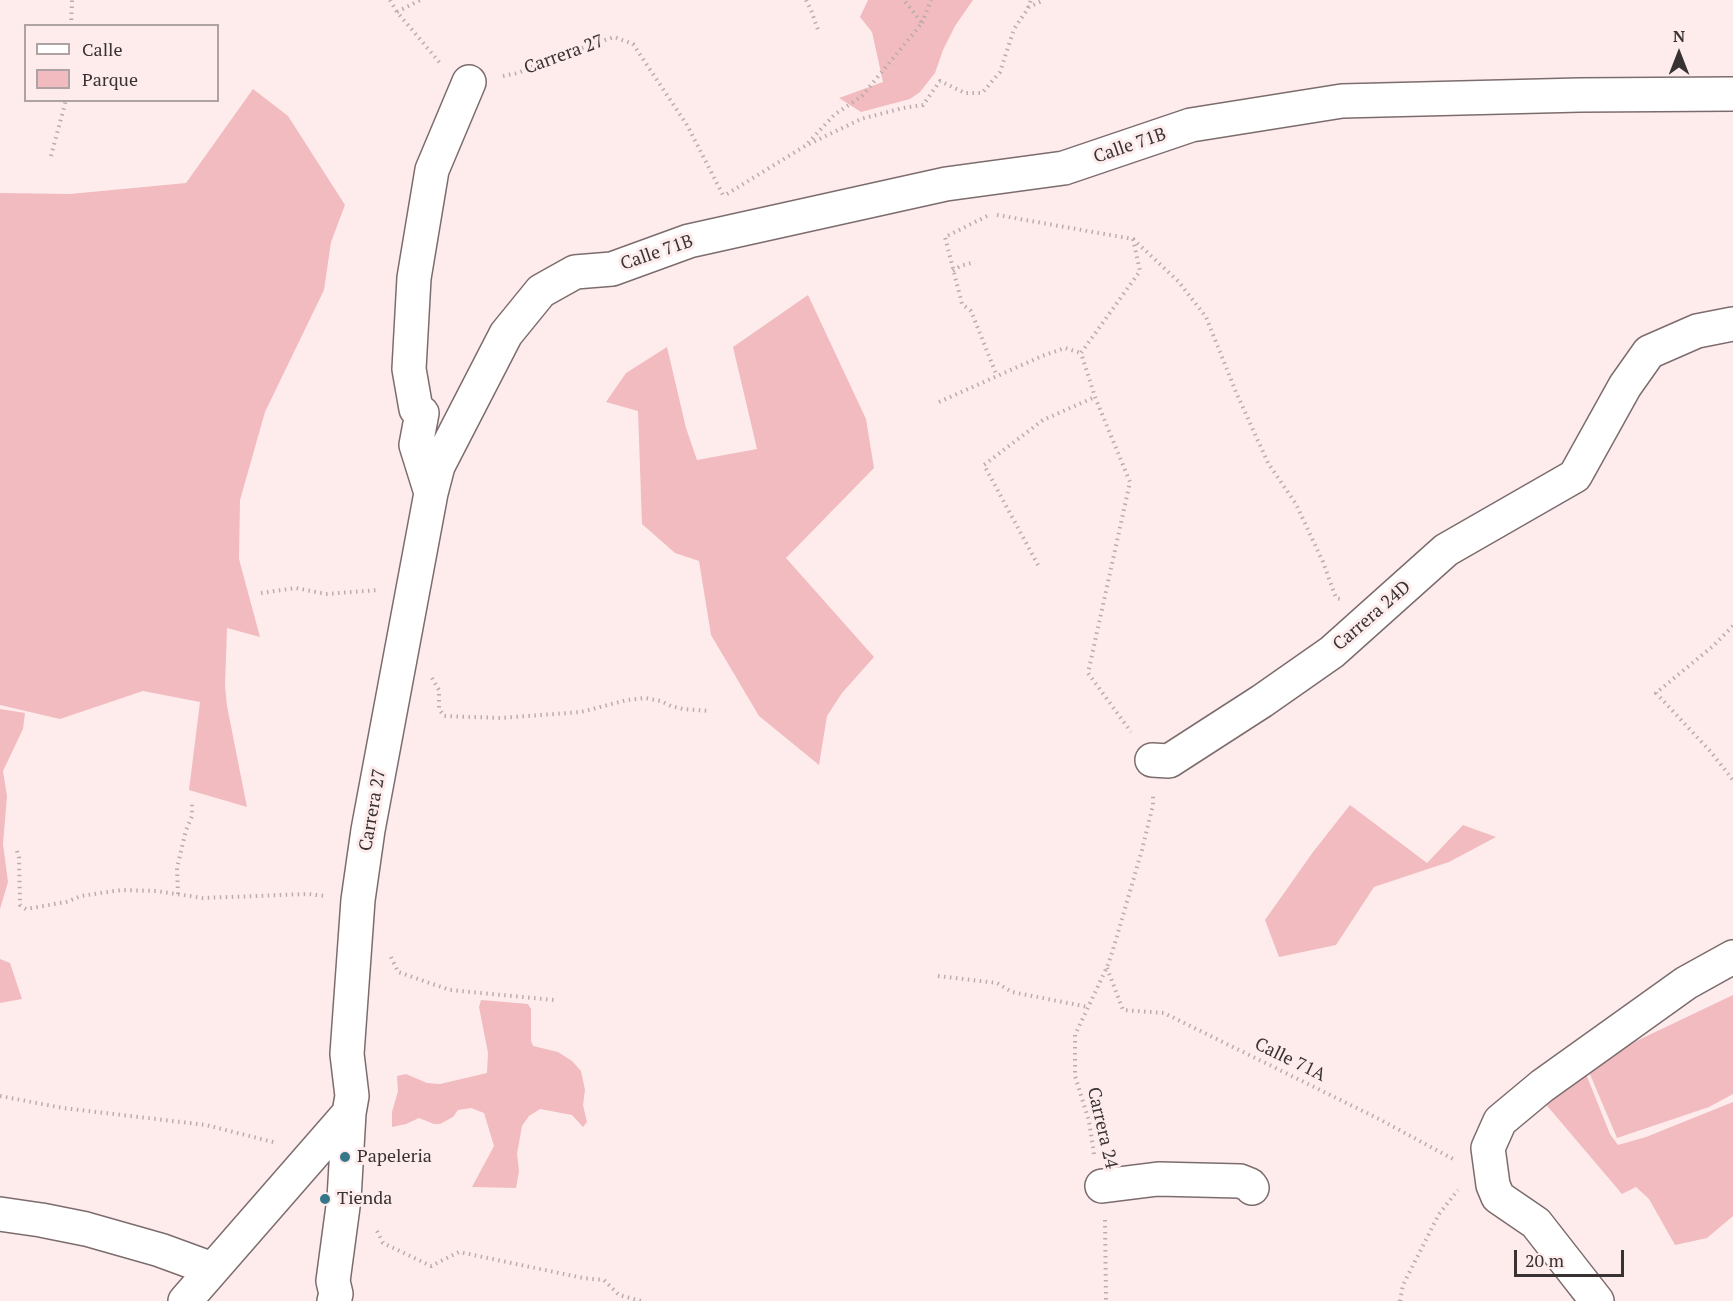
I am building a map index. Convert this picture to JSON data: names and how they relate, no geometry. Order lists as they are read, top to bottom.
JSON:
{
  "streets": {
    "street": ["Carrera 27", "Calle 71B", "Carrera 24D"],
    "path": ["Calle 71A", "Carrera 24"]
  },
  "crossings": [
    ["Carrera 27", "Calle 71B"],
    ["Calle 71A", "Carrera 24"]
  ],
  "places": ["Papeleria", "Tienda"],
  "legend": ["Calle", "Parque"],
  "scale_bar": "20 m",
  "north": "top"
}
